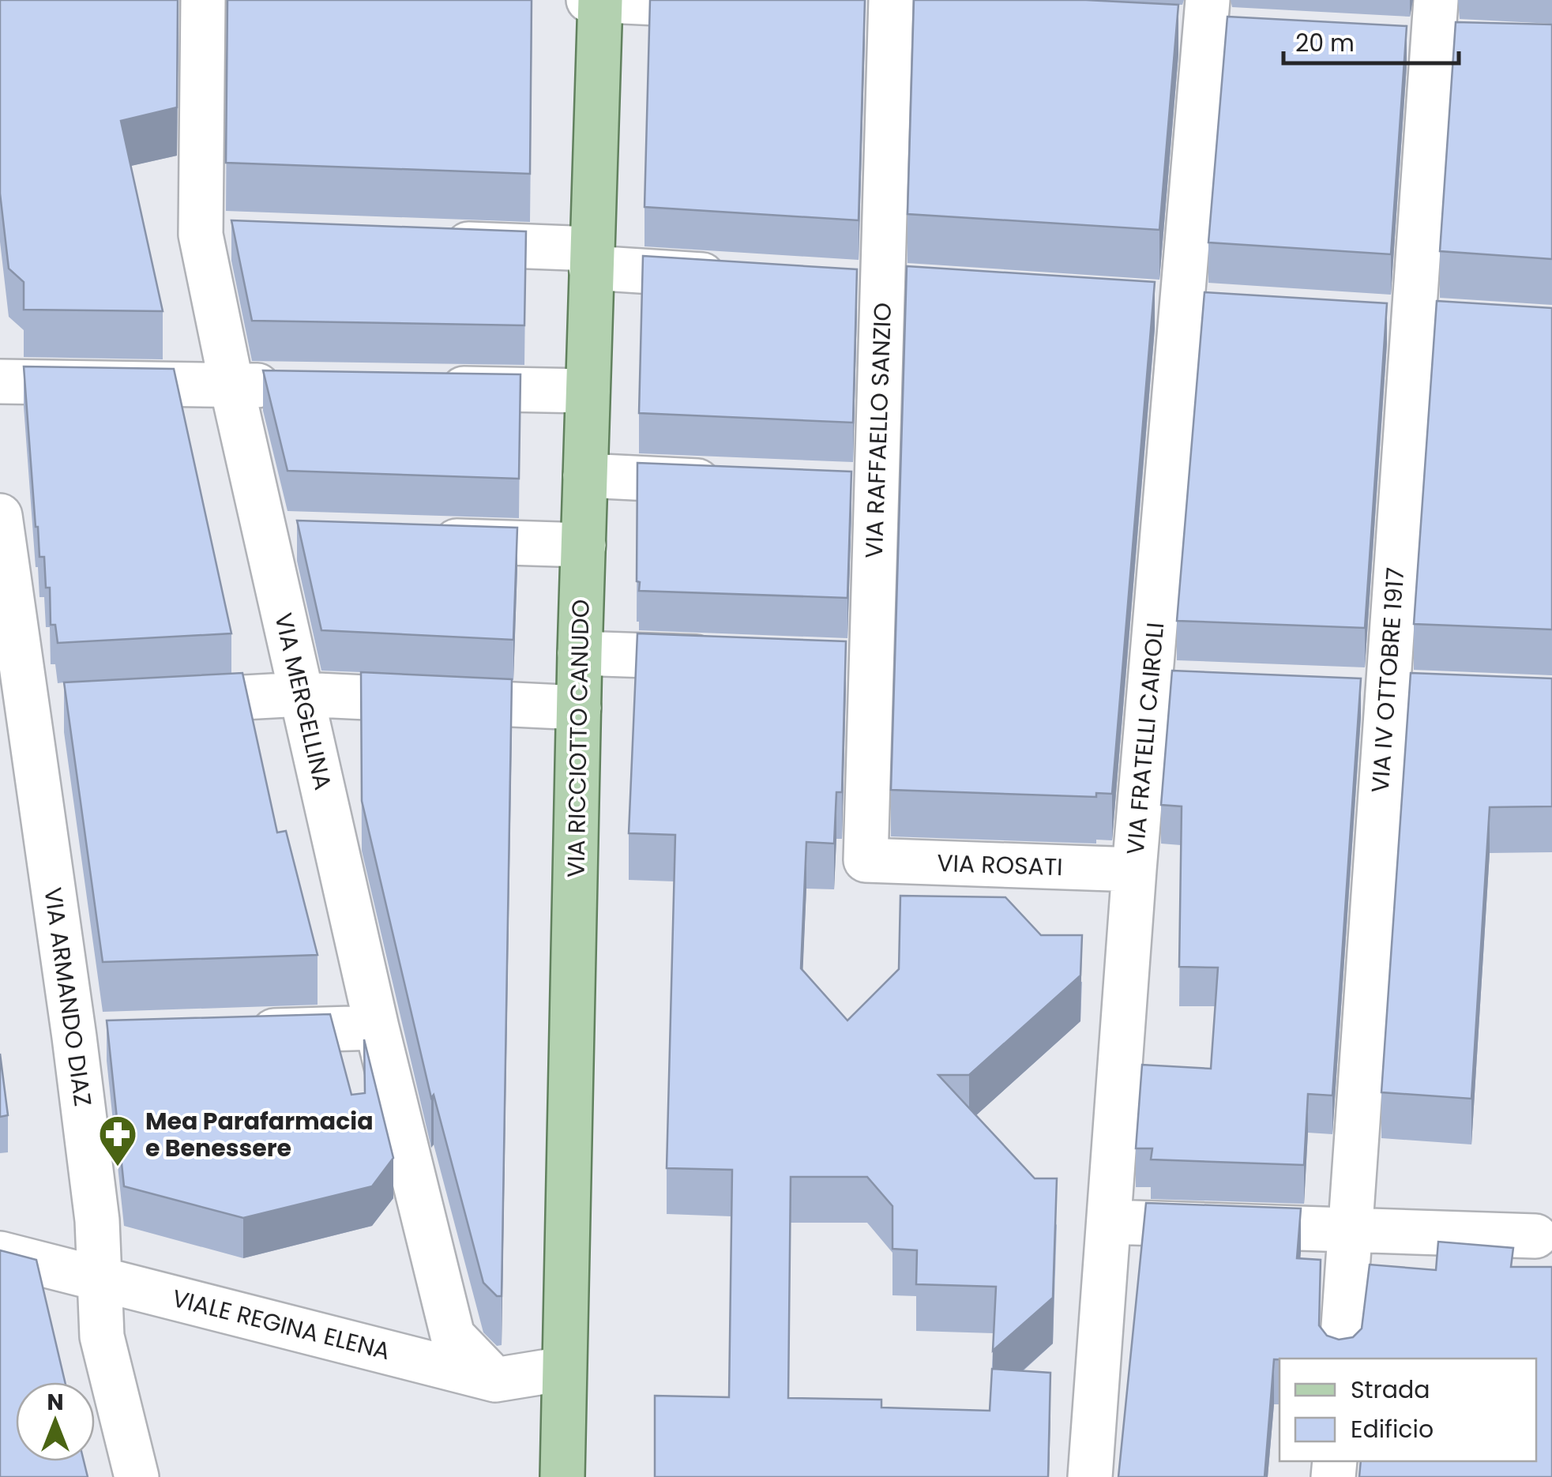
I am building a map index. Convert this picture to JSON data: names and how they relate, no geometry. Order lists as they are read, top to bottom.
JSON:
{
  "streets": {
    "main road": ["VIA RICCIOTTO CANUDO"],
    "street": [
      "VIA RAFFAELLO SANZIO",
      "VIA IV OTTOBRE 1917",
      "VIA MERGELLINA",
      "VIA FRATELLI CAIROLI",
      "VIA ROSATI",
      "VIA ARMANDO DIAZ",
      "VIALE REGINA ELENA"
    ]
  },
  "crossings": [
    ["VIA RAFFAELLO SANZIO", "VIA ROSATI"],
    ["VIA MERGELLINA", "VIALE REGINA ELENA"],
    ["VIA RICCIOTTO CANUDO", "VIALE REGINA ELENA"],
    ["VIA FRATELLI CAIROLI", "VIA ROSATI"],
    ["VIA ARMANDO DIAZ", "VIALE REGINA ELENA"]
  ],
  "places": {
    "pharmacy": ["Mea Parafarmacia e Benessere"]
  },
  "legend": ["Strada", "Edificio"],
  "scale_bar": "20 m",
  "north": "top"
}
